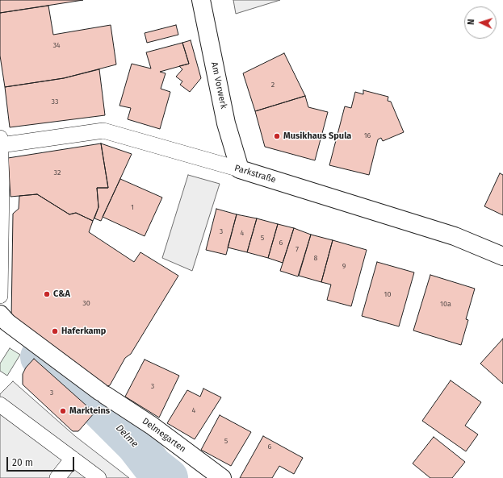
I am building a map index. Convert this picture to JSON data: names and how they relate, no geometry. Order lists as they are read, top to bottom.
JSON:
{
  "streets": {
    "street": ["Am Vorwerk", "Parkstraße", "Delmegarten"]
  },
  "crossings": [
    ["Am Vorwerk", "Parkstraße"]
  ],
  "water": ["Delme"],
  "places": [
    "Musikhaus Spula",
    "C&A",
    "Haferkamp",
    "Markteins"
  ],
  "house_numbers": [
    "34",
    "2",
    "33",
    "16",
    "32",
    "1",
    "3",
    "4",
    "5",
    "6",
    "7",
    "8",
    "9",
    "10",
    "30",
    "10a",
    "3",
    "3",
    "4",
    "5",
    "6"
  ],
  "scale_bar": "20 m",
  "north": "left"
}
